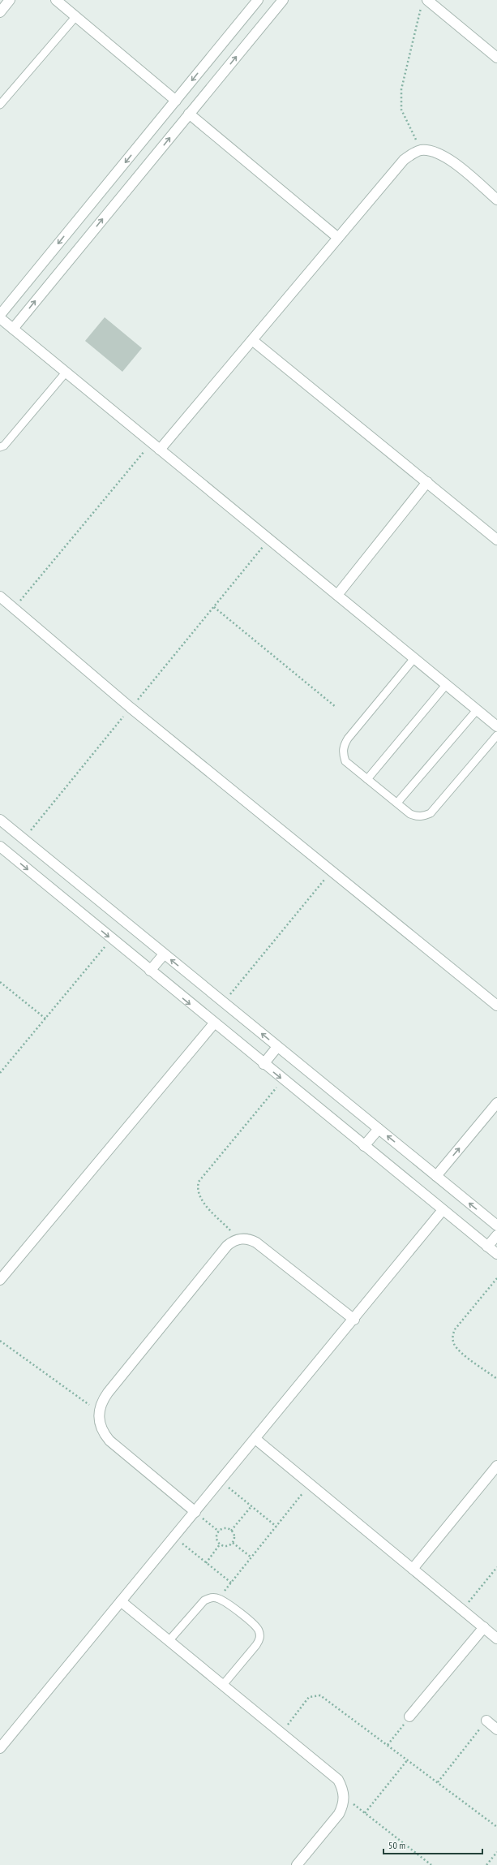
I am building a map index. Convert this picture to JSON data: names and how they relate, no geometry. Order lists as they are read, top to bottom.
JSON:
{
  "scale_bar": "50 m"
}
